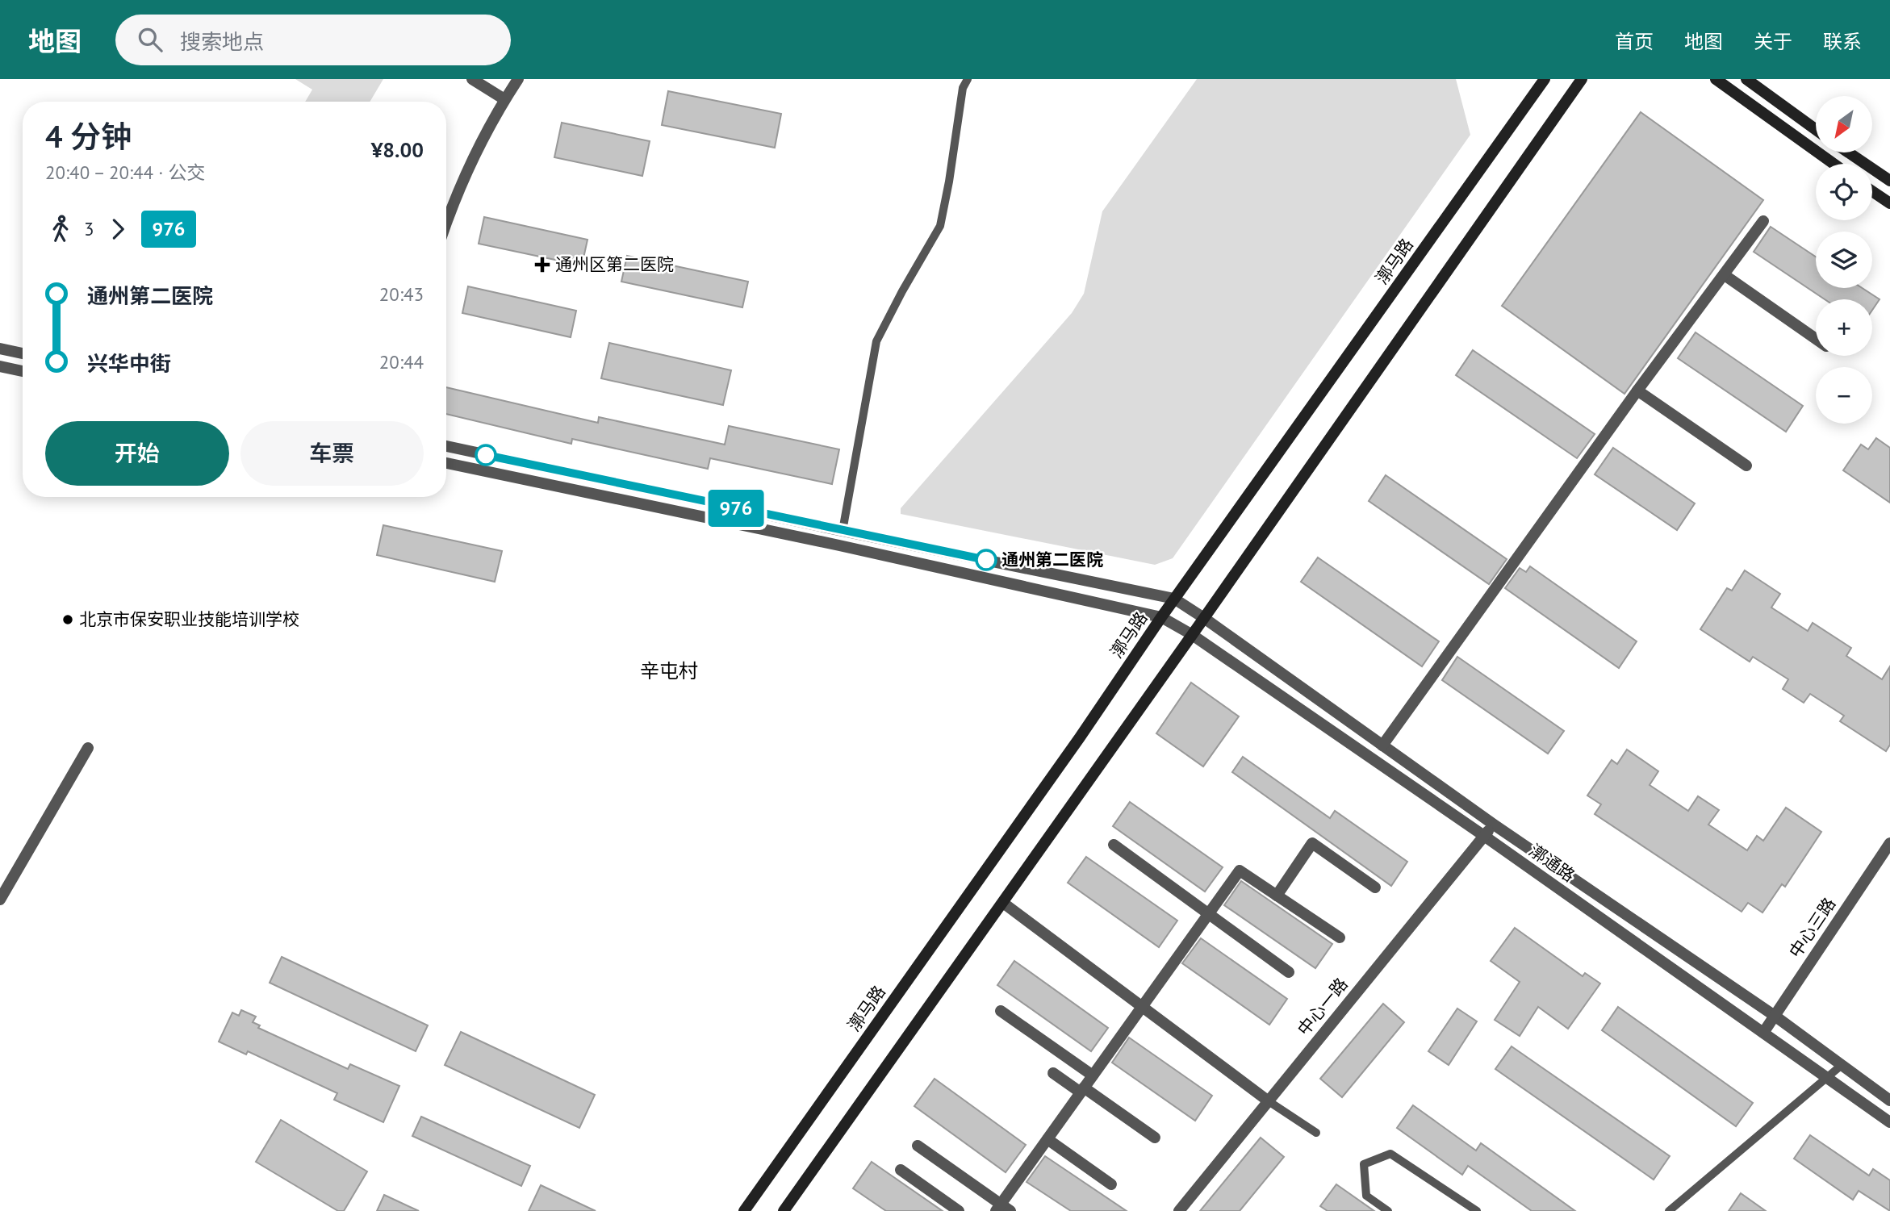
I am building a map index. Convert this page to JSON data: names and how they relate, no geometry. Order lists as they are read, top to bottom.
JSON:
{
  "streets": {
    "main road": ["漷马路"],
    "street": ["漷通路", "中心三路", "中心一路"]
  },
  "crossings": [
    ["漷马路", "漷通路"],
    ["漷通路", "中心三路"],
    ["漷通路", "中心一路"]
  ],
  "districts": ["辛屯村"],
  "places": {
    "health": ["通州区第二医院"],
    "other": ["通州第二医院", "北京市保安职业技能培训学校"]
  },
  "lines": ["bus line 976"],
  "north": "bottom left",
  "page": {
    "header": "地图",
    "search": "搜索地点",
    "nav": [
      "首页",
      "地图",
      "关于",
      "联系"
    ],
    "on_map": "976",
    "map_buttons": ["+", "−"],
    "heading": ["4 分钟", "20:40 – 20:44 · 公交", "¥8.00"],
    "legs": ["3", "976"],
    "list": [
      {
        "name": "通州第二医院",
        "value": "20:43"
      },
      {
        "name": "兴华中街",
        "value": "20:44"
      }
    ],
    "buttons": ["开始", "车票"]
  }
}
